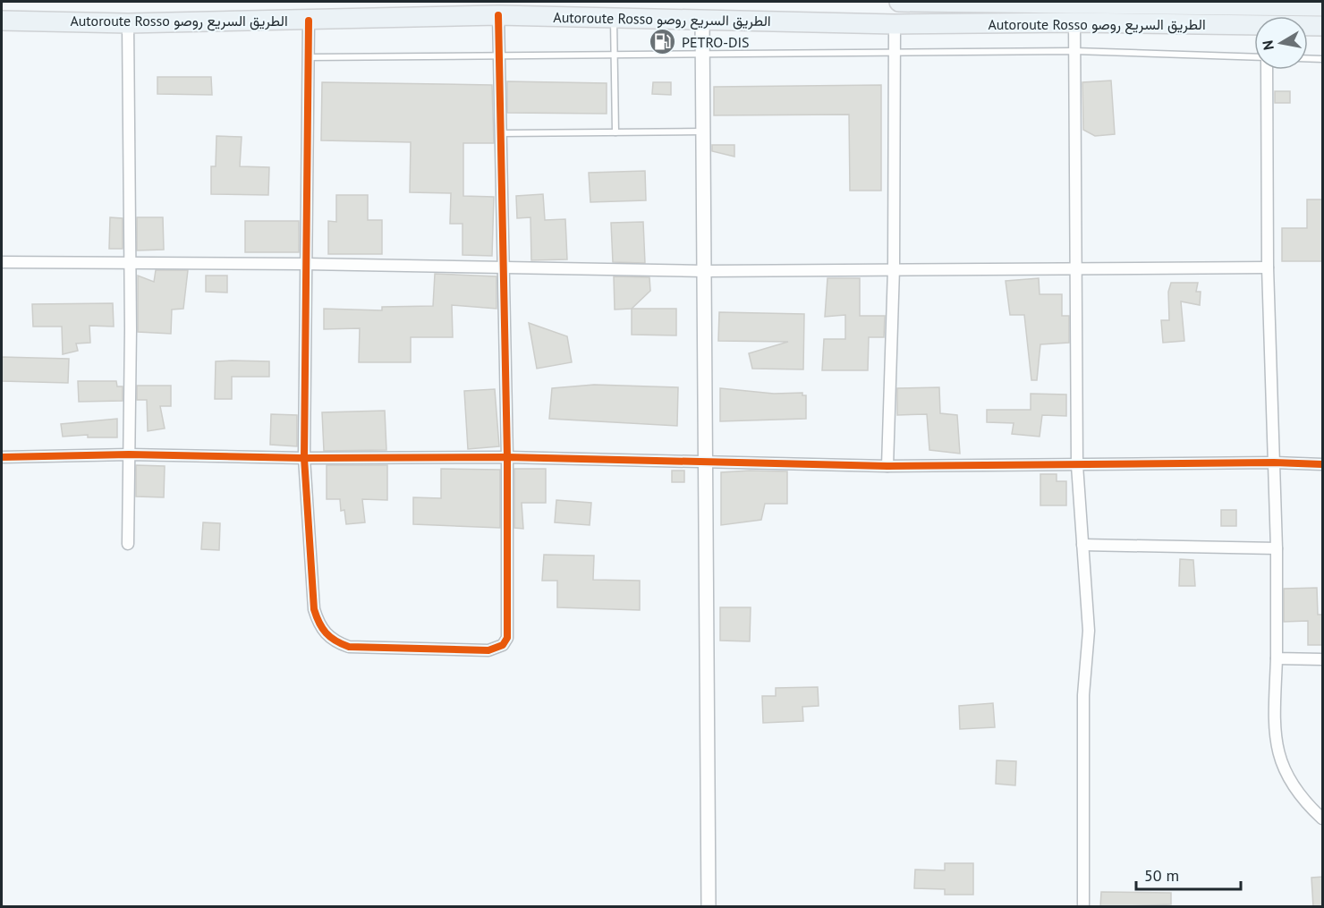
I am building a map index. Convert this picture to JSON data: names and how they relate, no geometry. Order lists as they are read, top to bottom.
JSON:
{
  "streets": {
    "highway": ["Autoroute Rosso الطريق السريع روصو"]
  },
  "places": {
    "fuel station": ["PETRO-DIS"]
  },
  "scale_bar": "50 m",
  "north": "left"
}
